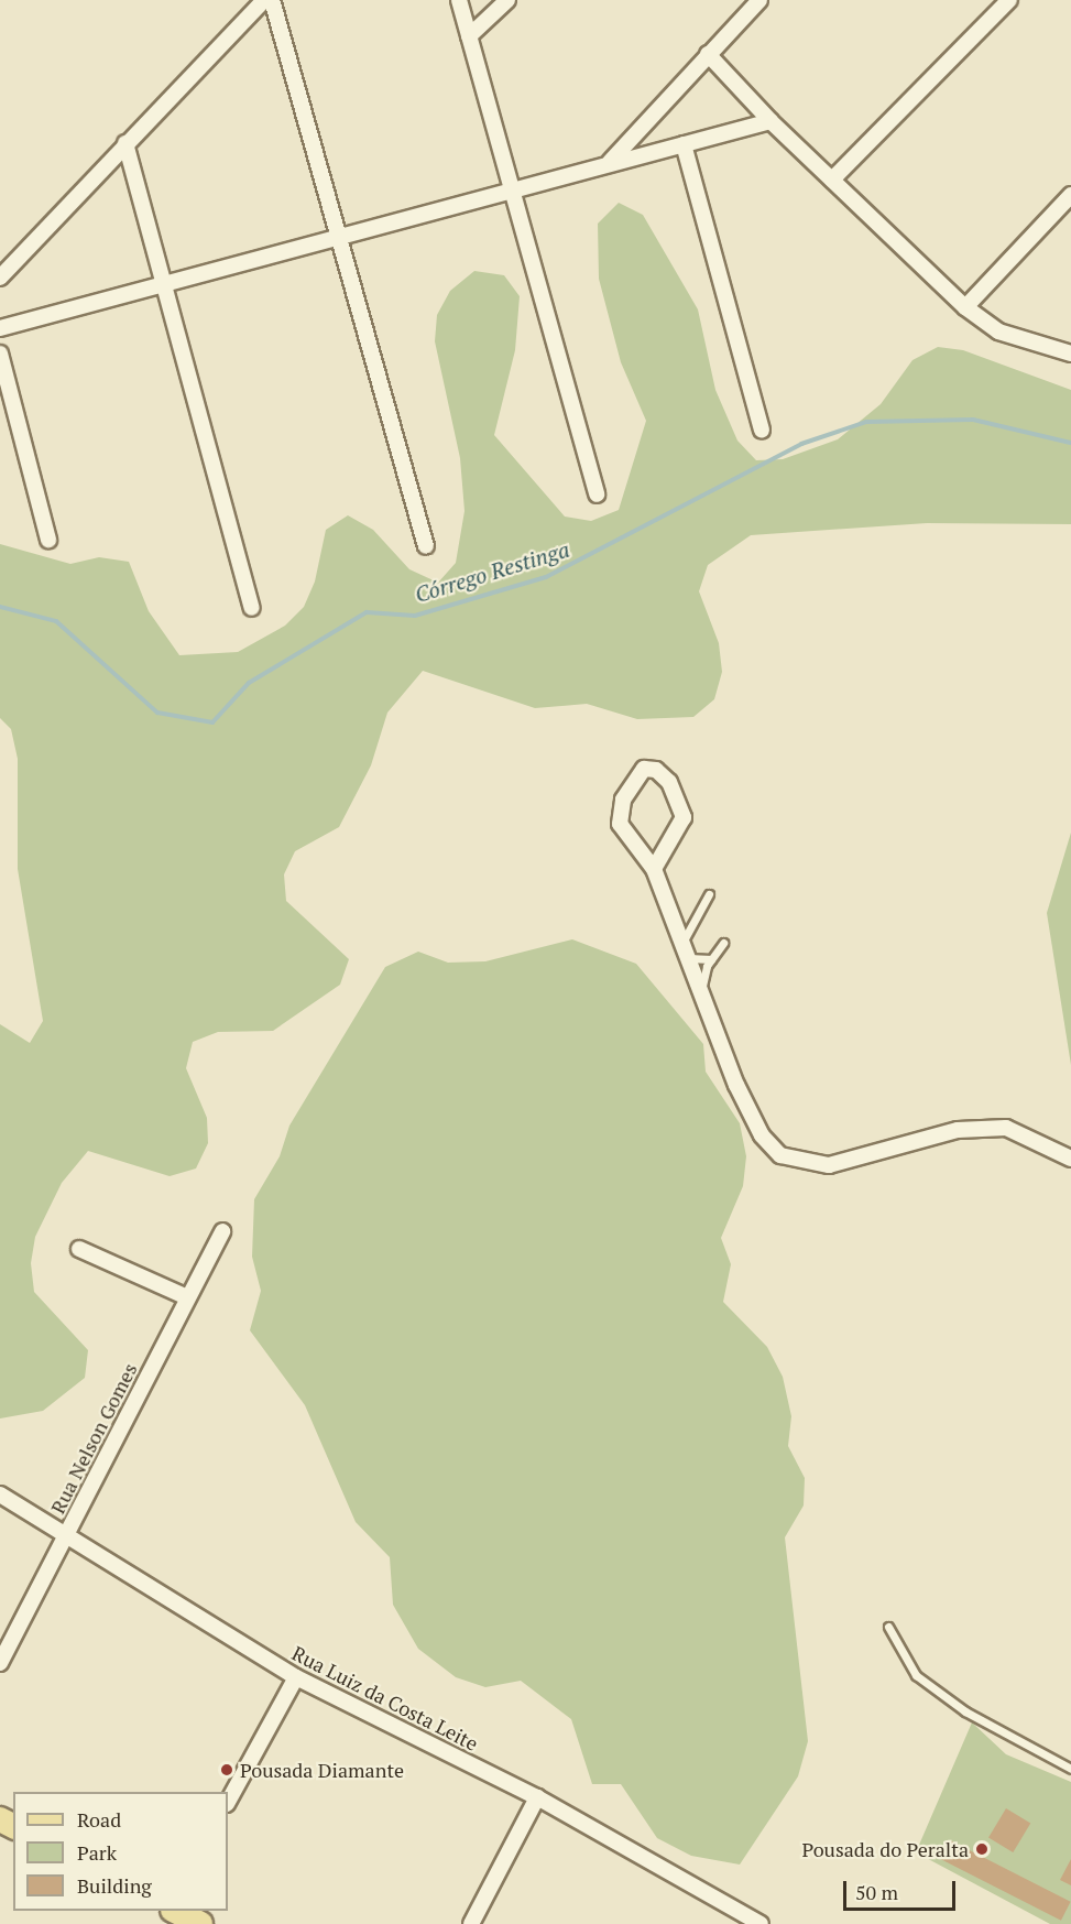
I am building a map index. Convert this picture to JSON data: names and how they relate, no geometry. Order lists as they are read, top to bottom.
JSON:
{
  "streets": {
    "street": ["Rua Nelson Gomes", "Rua Luiz da Costa Leite"]
  },
  "crossings": [
    ["Rua Nelson Gomes", "Rua Luiz da Costa Leite"]
  ],
  "water": ["Córrego Restinga"],
  "places": ["Pousada Diamante", "Pousada do Peralta"],
  "legend": ["Road", "Park", "Building"],
  "scale_bar": "50 m"
}
